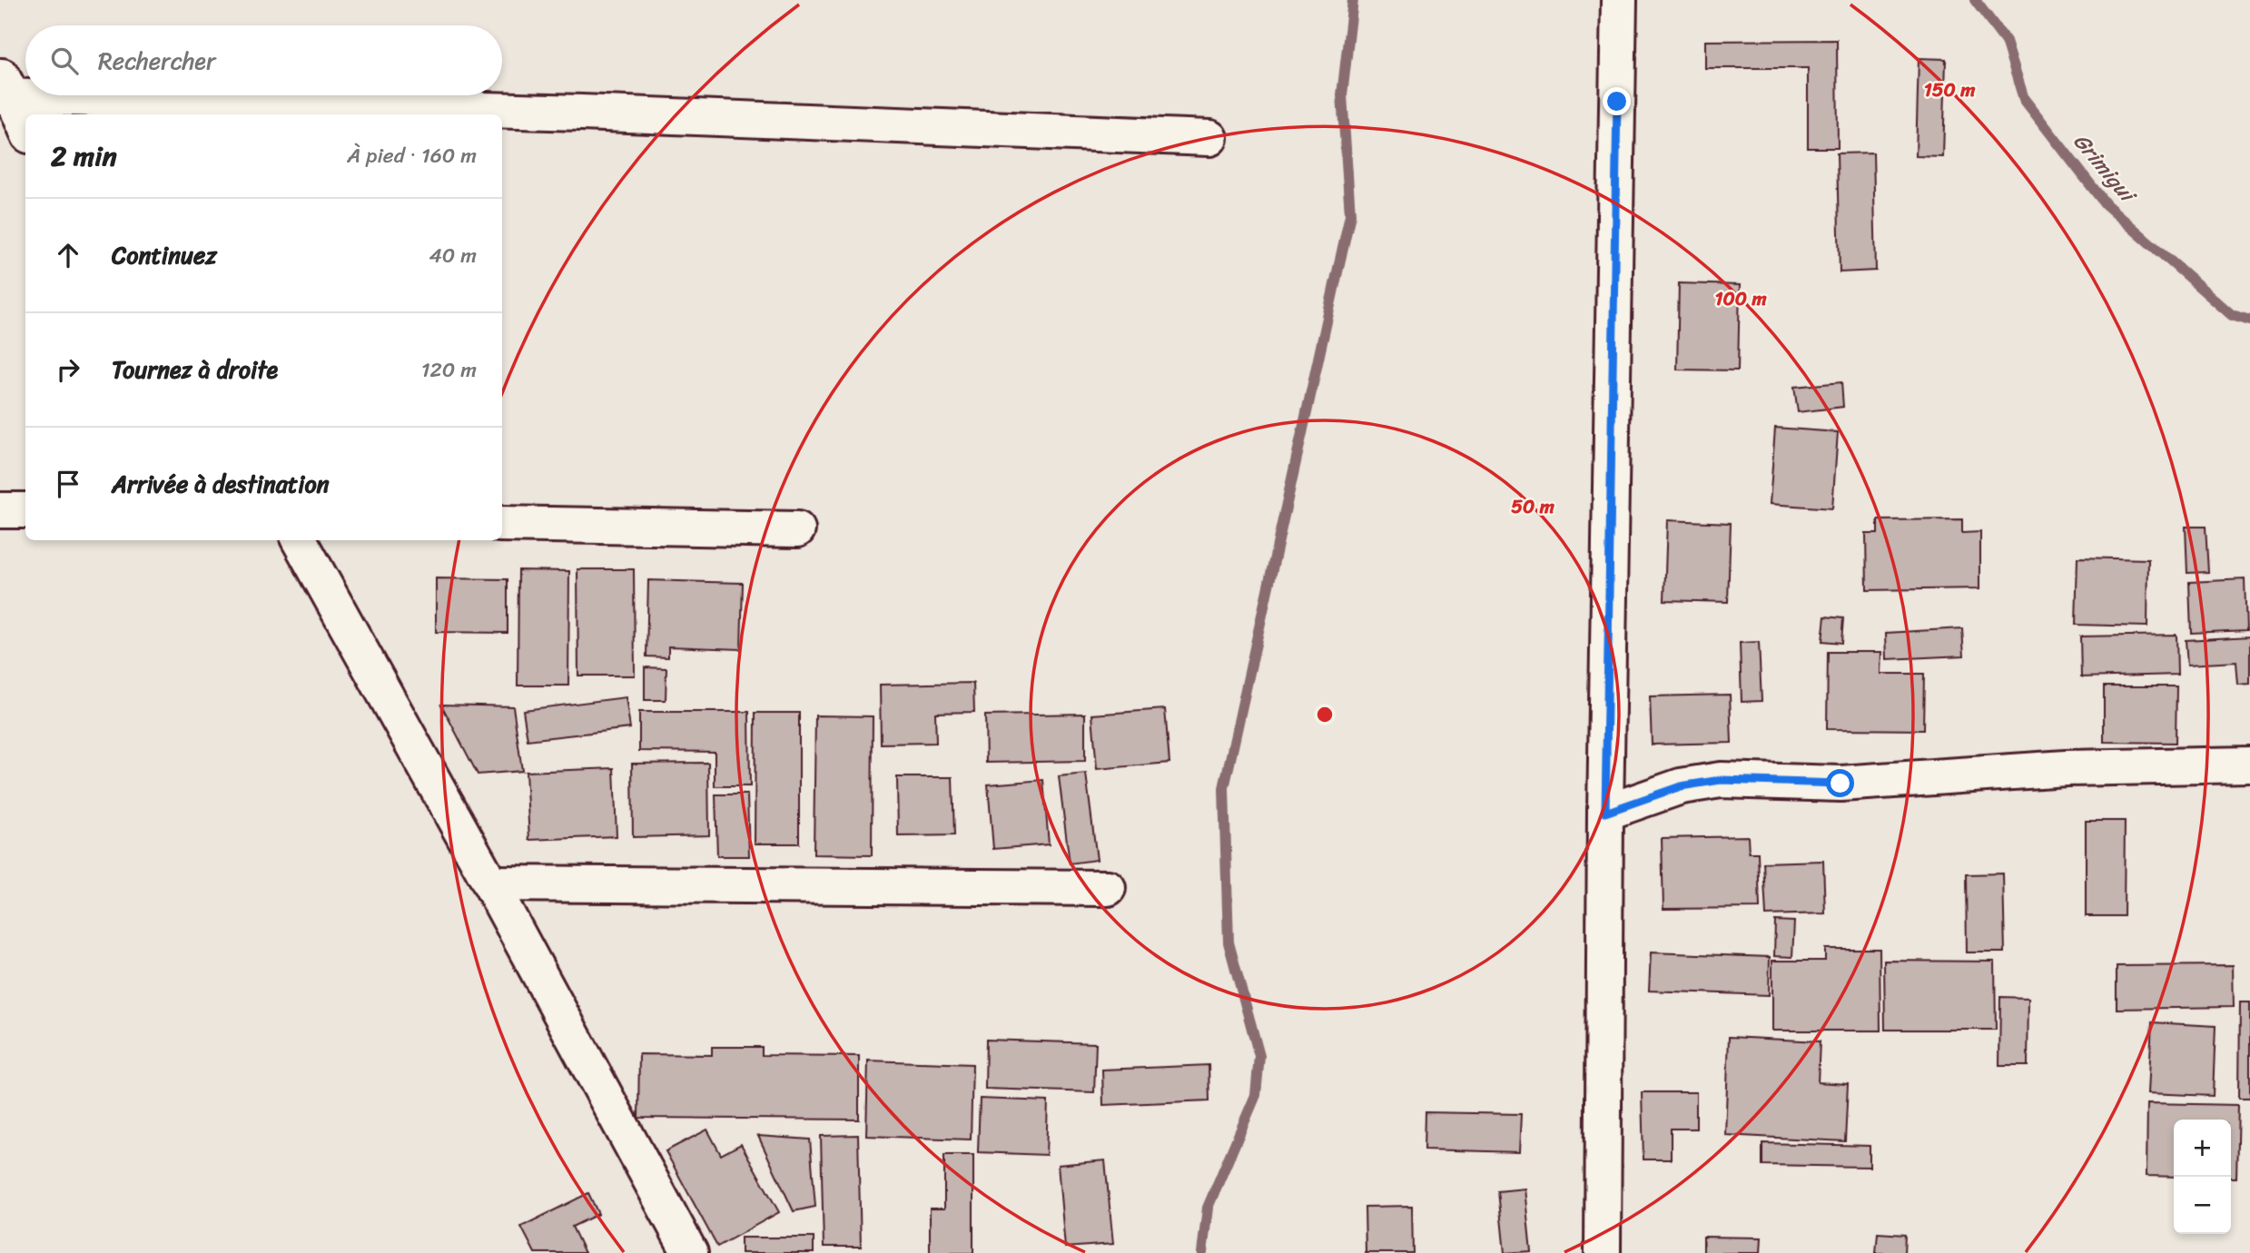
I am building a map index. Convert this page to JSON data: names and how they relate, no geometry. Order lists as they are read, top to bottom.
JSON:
{
  "water": ["Grimigui"],
  "page": {
    "search": "Rechercher",
    "heading": ["2 min", "À pied · 160 m"],
    "list": [
      ["Continuez", "40 m"],
      ["Tournez à droite", "120 m"],
      "Arrivée à destination"
    ],
    "map_buttons": ["+", "−"]
  },
  "rings": ["150 m", "100 m", "50 m"]
}
